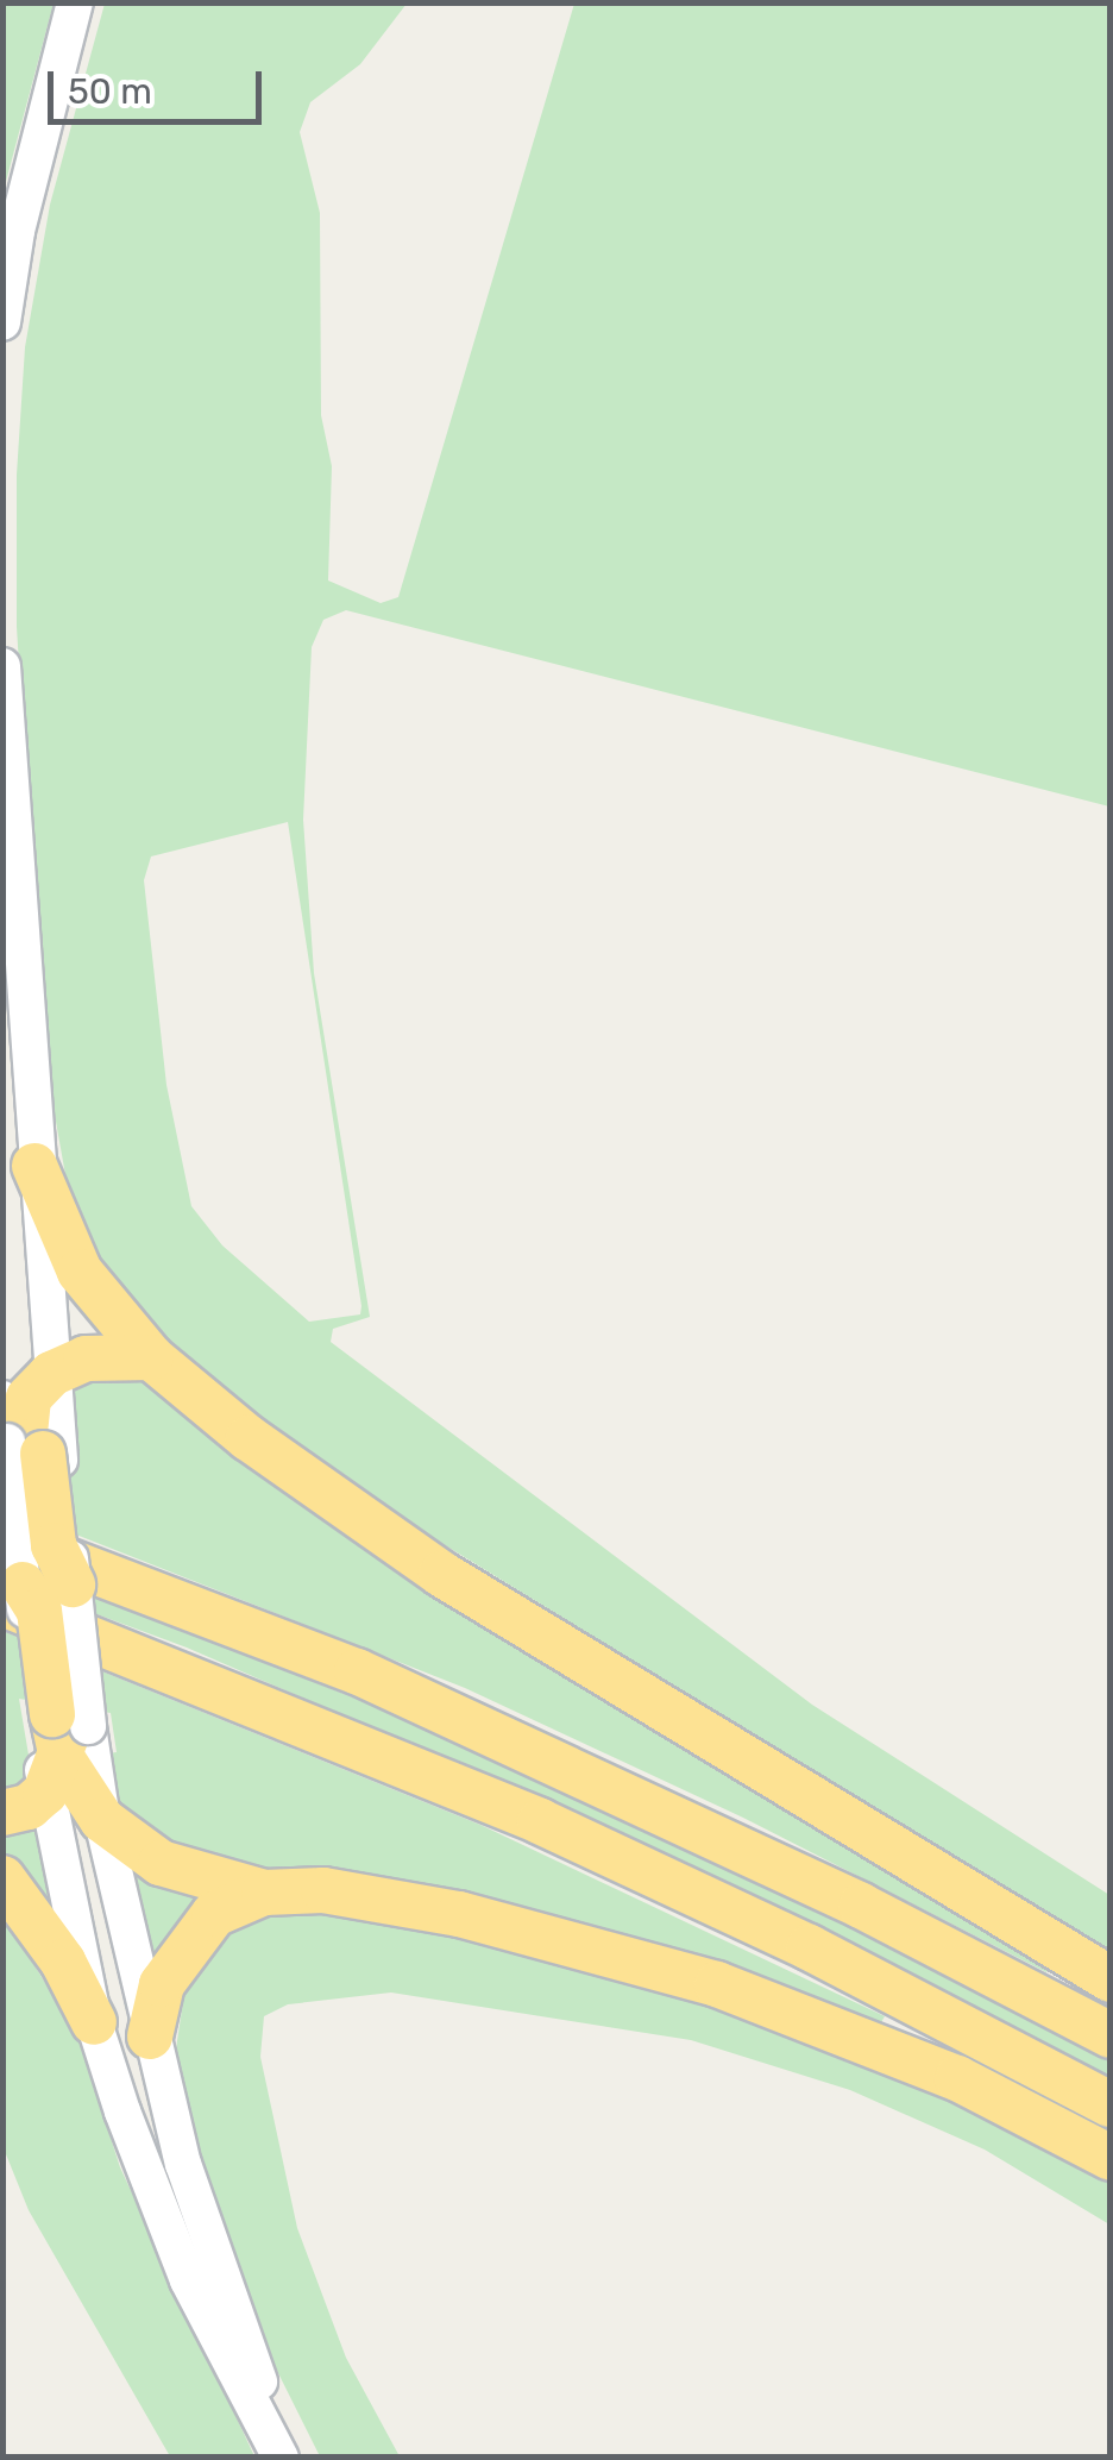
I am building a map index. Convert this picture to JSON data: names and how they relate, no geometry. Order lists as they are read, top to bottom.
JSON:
{
  "scale_bar": "50 m"
}
